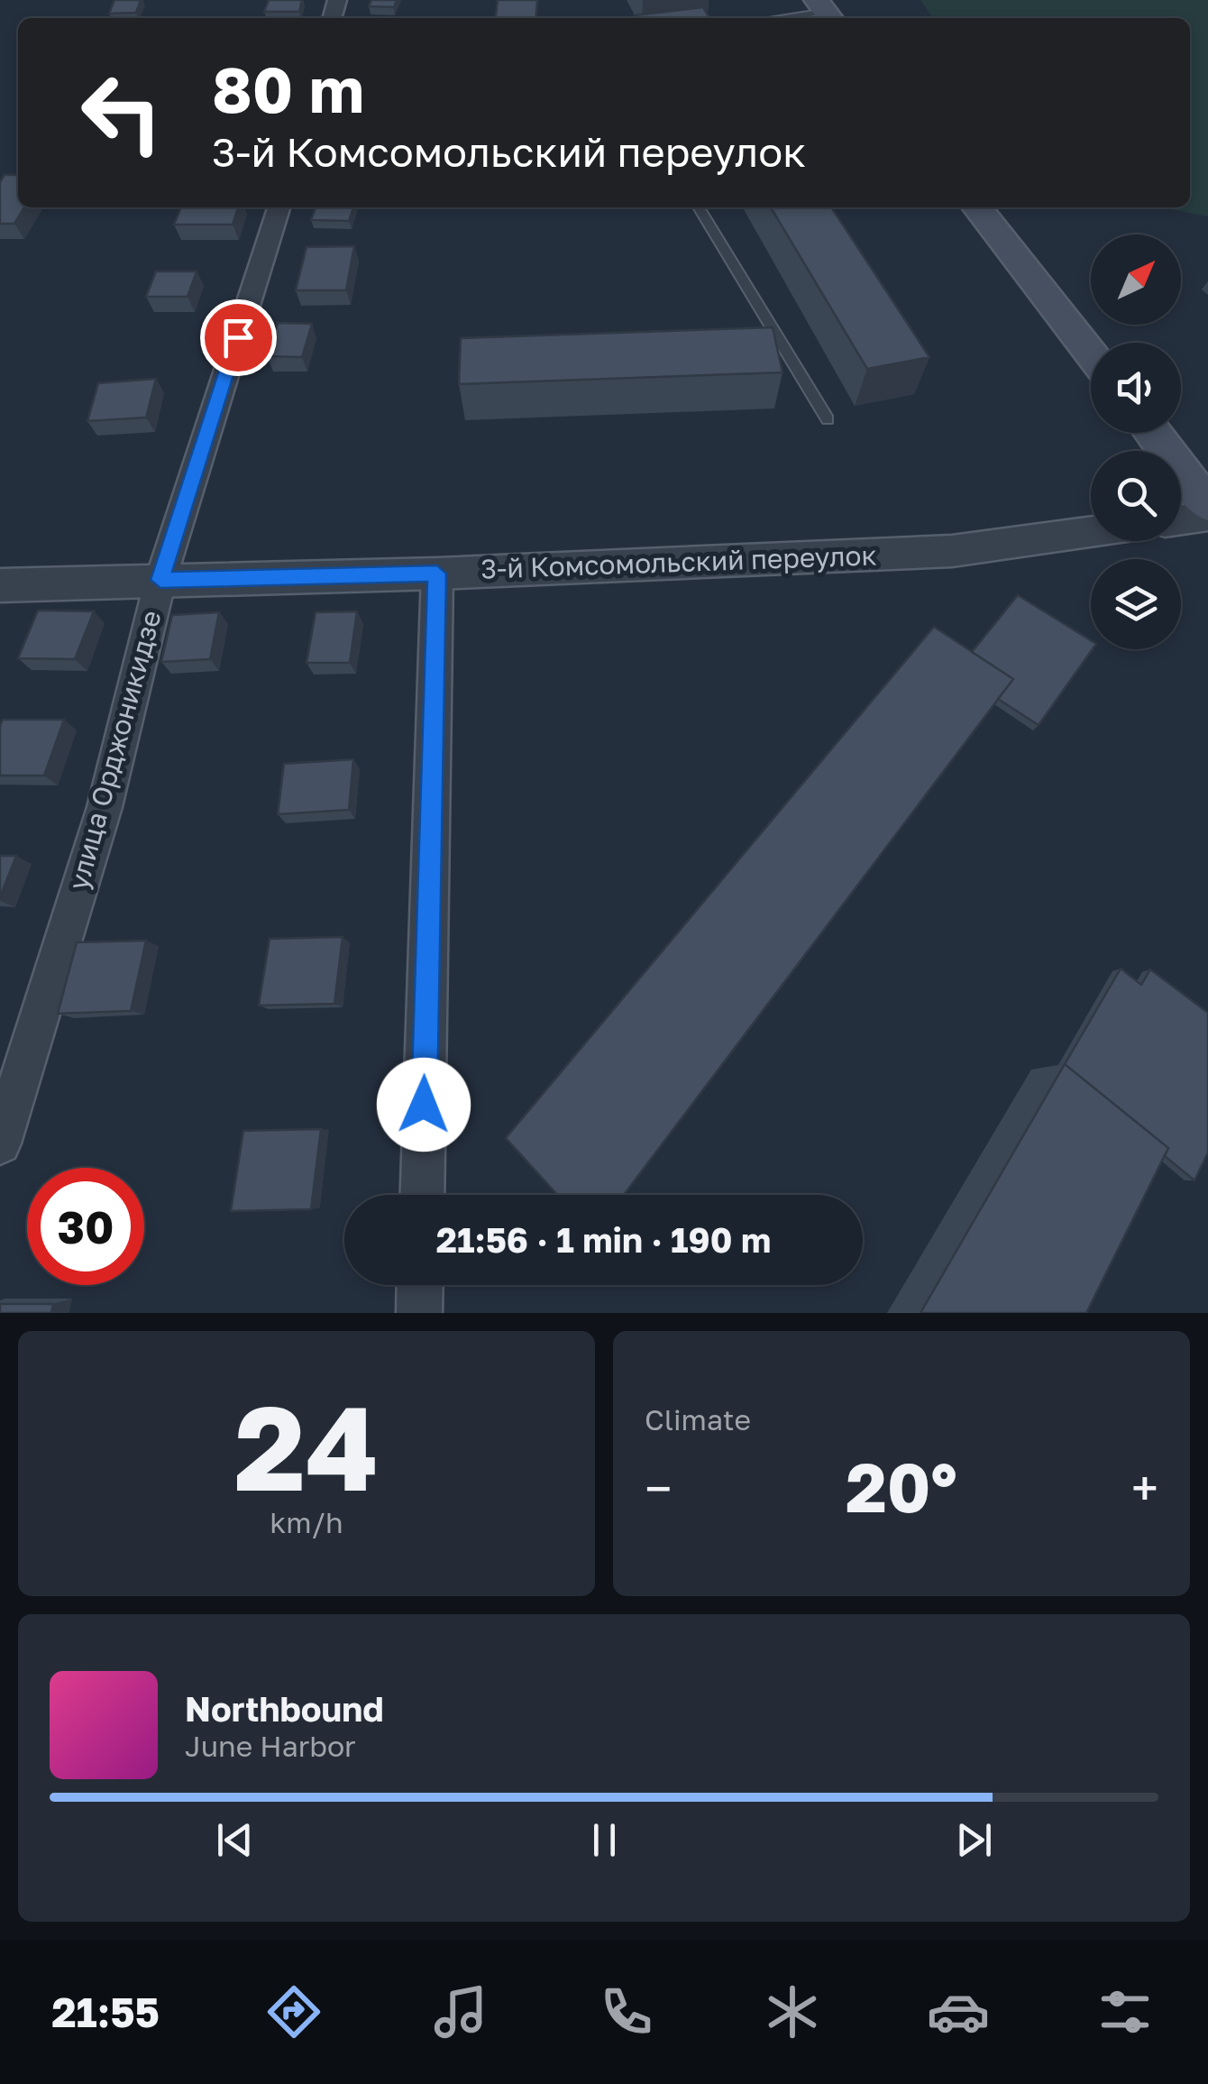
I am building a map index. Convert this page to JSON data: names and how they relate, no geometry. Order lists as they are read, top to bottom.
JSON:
{
  "streets": {
    "street": ["3-й Комсомольский переулок", "улица Орджоникидзе"]
  },
  "crossings": [
    ["3-й Комсомольский переулок", "улица Орджоникидзе"]
  ],
  "north": "top right",
  "page": {
    "turn": ["80 m", "3-й Комсомольский переулок"],
    "limit": "30",
    "trip": "21:56 · 1 min · 190 m",
    "tile": [
      ["24", "km/h"],
      "Climate"
    ],
    "heat": ["−", "20°", "+"],
    "song": ["Northbound", "June Harbor"],
    "tabs": "21:55"
  }
}
